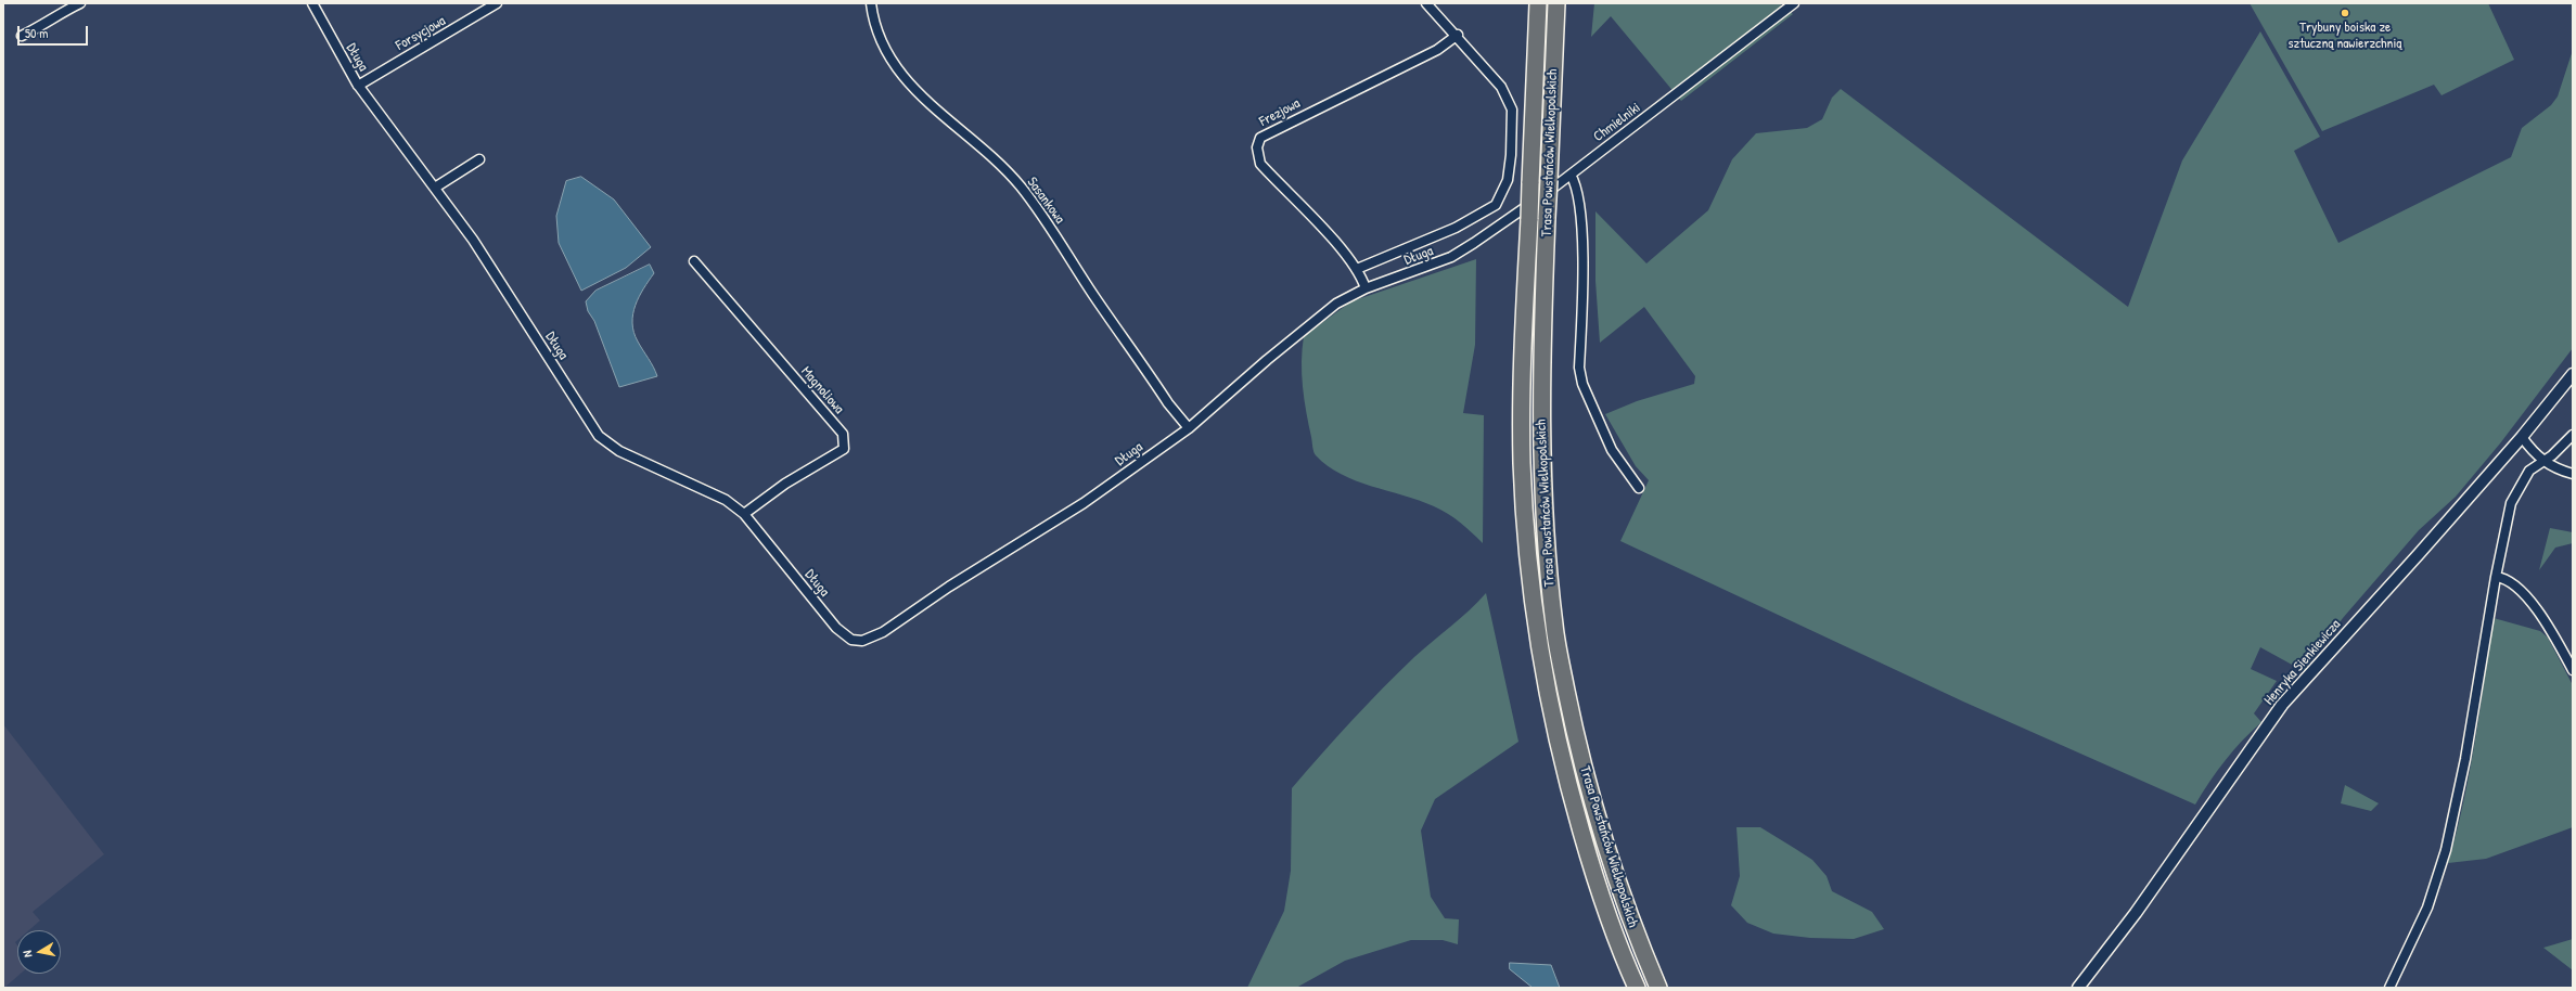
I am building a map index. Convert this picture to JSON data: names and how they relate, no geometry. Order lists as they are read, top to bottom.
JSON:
{
  "streets": {
    "highway": ["Trasa Powstańców Wielkopolskich"],
    "street": [
      "Forsycjowa",
      "Długa",
      "Frezjowa",
      "Chmielniki",
      "Sasankowa",
      "Magnoliowa",
      "Henryka Sienkiewicza"
    ]
  },
  "crossings": [
    ["Forsycjowa", "Długa"],
    ["Długa", "Frezjowa"],
    ["Długa", "Chmielniki"],
    ["Długa", "Sasankowa"],
    ["Długa", "Magnoliowa"]
  ],
  "places": ["Trybuny boiska ze sztuczną nawierzchnią"],
  "scale_bar": "50 m",
  "north": "left"
}
